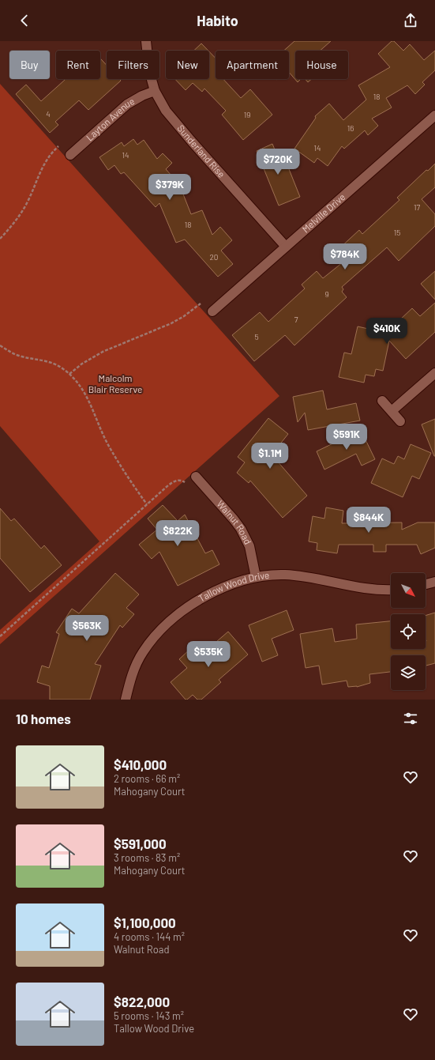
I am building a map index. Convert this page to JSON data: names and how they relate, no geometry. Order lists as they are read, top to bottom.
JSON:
{
  "streets": {
    "street": [
      "Layton Avenue",
      "Sunderland Rise",
      "Melville Drive",
      "Walnut Road",
      "Tallow Wood Drive"
    ]
  },
  "crossings": [
    ["Layton Avenue", "Sunderland Rise"],
    ["Sunderland Rise", "Melville Drive"],
    ["Walnut Road", "Tallow Wood Drive"]
  ],
  "parks": ["Malcolm Blair Reserve"],
  "house_numbers": [
    "18",
    "4",
    "19",
    "16",
    "14",
    "14",
    "17",
    "18",
    "15",
    "20",
    "9",
    "7",
    "5"
  ],
  "north": "bottom right",
  "page": {
    "header": "Habito",
    "chip": [
      "Buy",
      "Rent",
      "Filters",
      "New",
      "Apartment",
      "House"
    ],
    "price": [
      "$720K",
      "$379K",
      "$784K",
      "$410K",
      "$591K",
      "$1.1M",
      "$844K",
      "$822K",
      "$563K",
      "$535K"
    ],
    "heading": "10 homes",
    "list": [
      {
        "name": "$410,000",
        "note": "2 rooms · 66 m² · Mahogany Court"
      },
      {
        "name": "$591,000",
        "note": "3 rooms · 83 m² · Mahogany Court"
      },
      {
        "name": "$1,100,000",
        "note": "4 rooms · 144 m² · Walnut Road"
      },
      {
        "name": "$822,000",
        "note": "5 rooms · 143 m² · Tallow Wood Drive"
      }
    ]
  }
}
